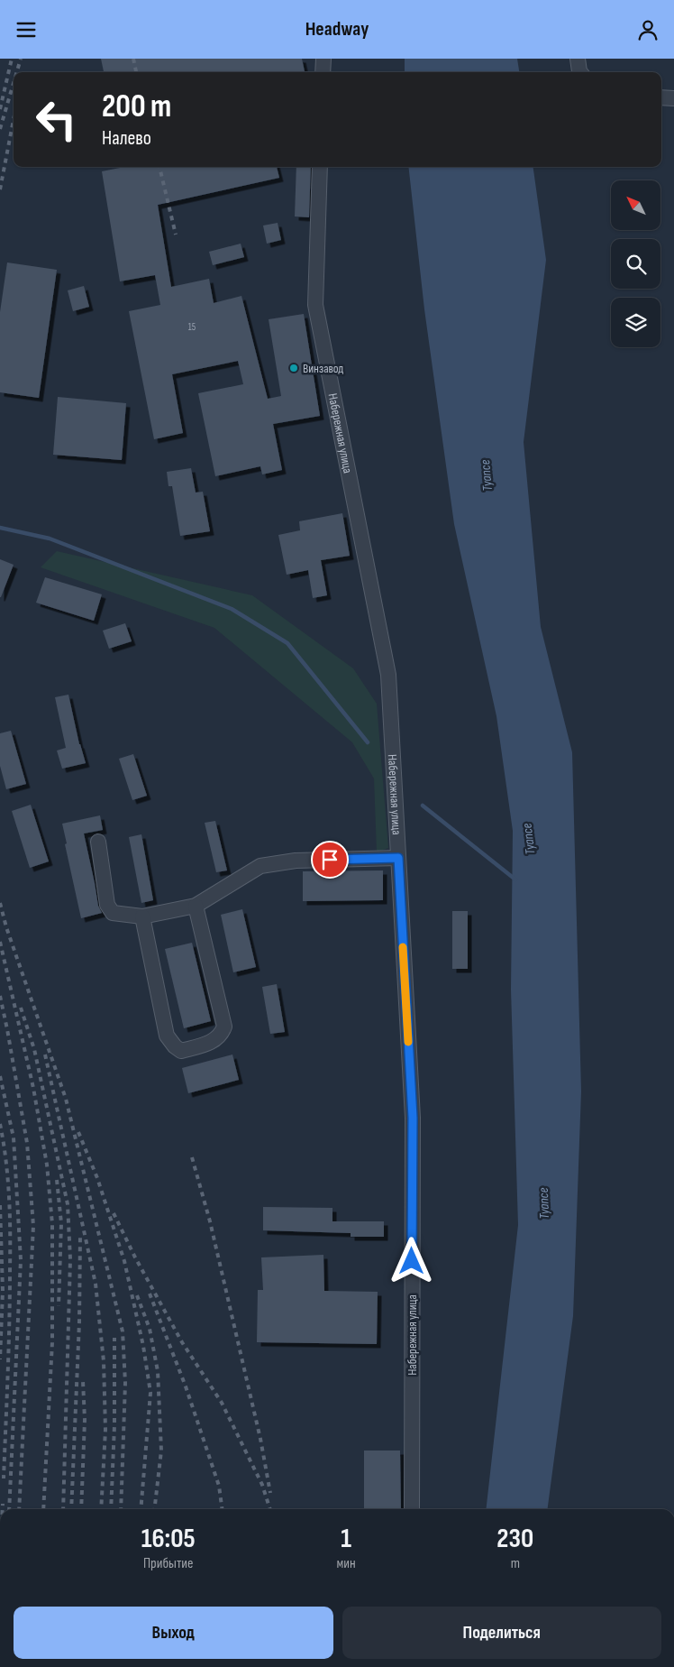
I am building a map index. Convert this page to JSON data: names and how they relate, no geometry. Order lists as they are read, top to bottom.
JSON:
{
  "streets": {
    "street": ["Набережная улица"]
  },
  "water": ["Туапсе"],
  "places": ["Винзавод"],
  "house_numbers": ["15"],
  "north": "top left",
  "page": {
    "header": "Headway",
    "turn": ["200 m", "Налево"],
    "eta": [
      "16:05",
      "Прибытие",
      "1",
      "мин",
      "230",
      "m"
    ],
    "buttons": ["Выход", "Поделиться"]
  }
}
